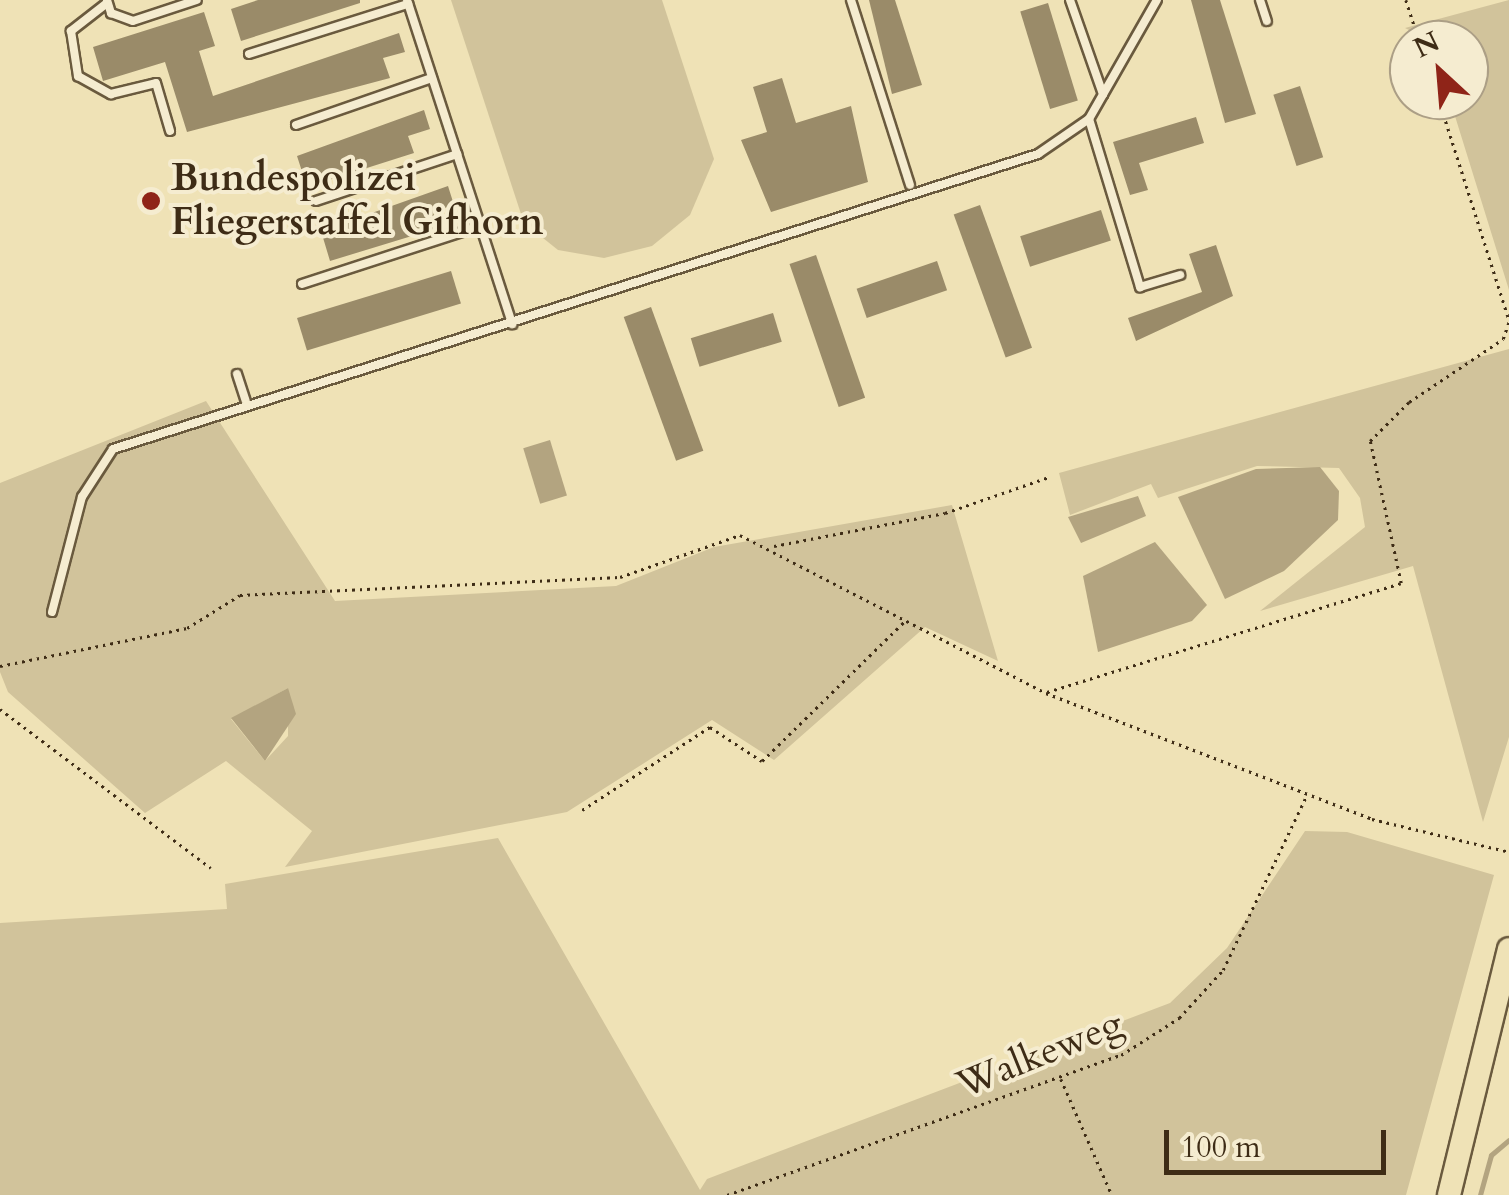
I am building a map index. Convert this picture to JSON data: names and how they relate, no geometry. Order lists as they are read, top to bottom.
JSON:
{
  "streets": {
    "path": ["Walkeweg"]
  },
  "places": ["Bundespolizei Fliegerstaffel Gifhorn"],
  "scale_bar": "100 m",
  "north": "top left"
}
